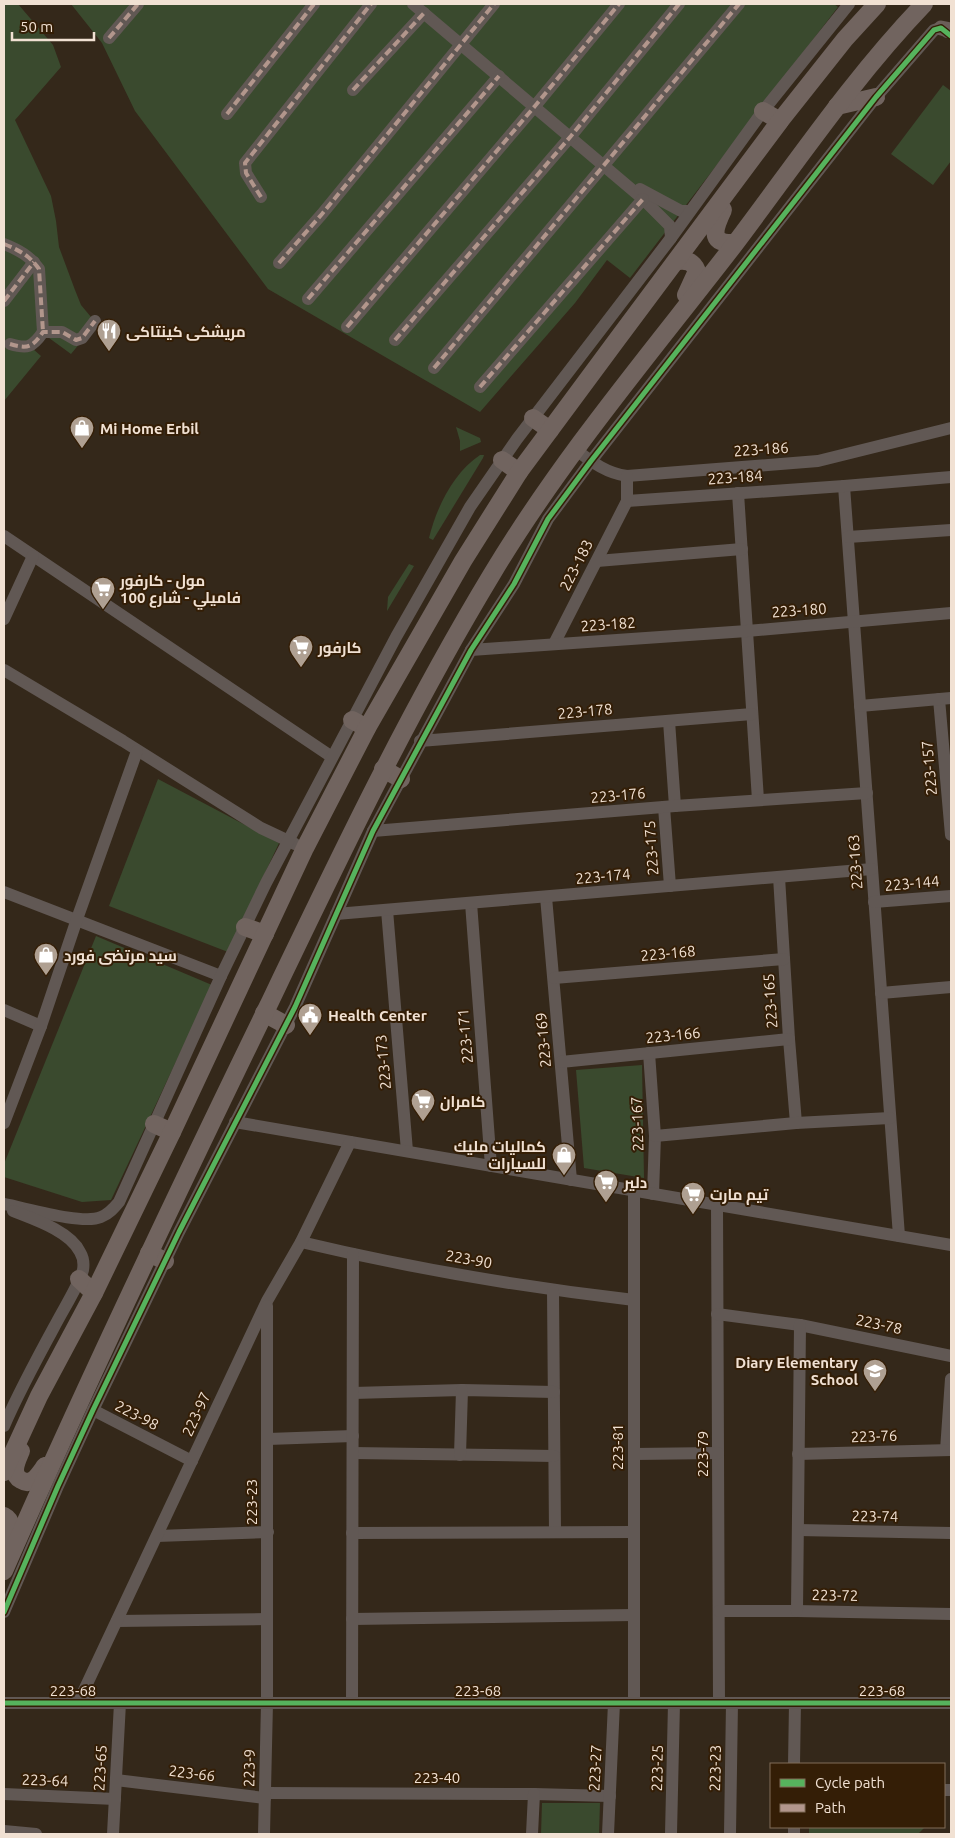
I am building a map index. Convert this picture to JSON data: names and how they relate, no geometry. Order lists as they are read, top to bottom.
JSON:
{
  "streets": {
    "street": [
      "223-186",
      "223-184",
      "223-183",
      "223-180",
      "223-182",
      "223-178",
      "223-157",
      "223-176",
      "223-175",
      "223-163",
      "223-174",
      "223-144",
      "223-168",
      "223-165",
      "223-166",
      "223-171",
      "223-169",
      "223-173",
      "223-167",
      "223-90",
      "223-78",
      "223-97",
      "223-98",
      "223-76",
      "223-81",
      "223-79",
      "223-23",
      "223-74",
      "223-72",
      "223-68",
      "223-65",
      "223-9",
      "223-27",
      "223-25",
      "223-66",
      "223-40",
      "223-64"
    ]
  },
  "crossings": [
    ["223-184", "223-183"],
    ["223-184", "223-163"],
    ["223-183", "223-182"],
    ["223-180", "223-182"],
    ["223-180", "223-163"],
    ["223-178", "223-175"],
    ["223-176", "223-175"],
    ["223-176", "223-163"],
    ["223-175", "223-174"],
    ["223-163", "223-174"],
    ["223-163", "223-144"],
    ["223-174", "223-165"],
    ["223-174", "223-171"],
    ["223-174", "223-169"],
    ["223-174", "223-173"],
    ["223-168", "223-165"],
    ["223-168", "223-169"],
    ["223-165", "223-166"],
    ["223-166", "223-169"],
    ["223-166", "223-167"],
    ["223-90", "223-97"],
    ["223-90", "223-81"],
    ["223-78", "223-79"],
    ["223-97", "223-98"],
    ["223-97", "223-23"],
    ["223-97", "223-68"],
    ["223-81", "223-68"],
    ["223-79", "223-23"],
    ["223-79", "223-72"],
    ["223-79", "223-68"],
    ["223-23", "223-68"],
    ["223-23", "223-9"],
    ["223-68", "223-65"],
    ["223-68", "223-9"],
    ["223-68", "223-27"],
    ["223-68", "223-25"],
    ["223-65", "223-66"],
    ["223-65", "223-64"],
    ["223-9", "223-66"],
    ["223-9", "223-40"],
    ["223-27", "223-40"],
    ["223-66", "223-40"]
  ],
  "places": {
    "restaurant": ["مریشکی کینتاکی"],
    "shop": ["Mi Home Erbil", "سيد مرتضى فورد", "كماليات مليك للسيارات"],
    "supermarket": [
      "مول - كارفور فاميلي - شارع 100",
      "کارفور",
      "كامران",
      "دلير",
      "تیم مارت"
    ],
    "public building": ["Health Center"],
    "school or university": ["Diary Elementary School"]
  },
  "legend": ["Cycle path", "Path"],
  "scale_bar": "50 m"
}
